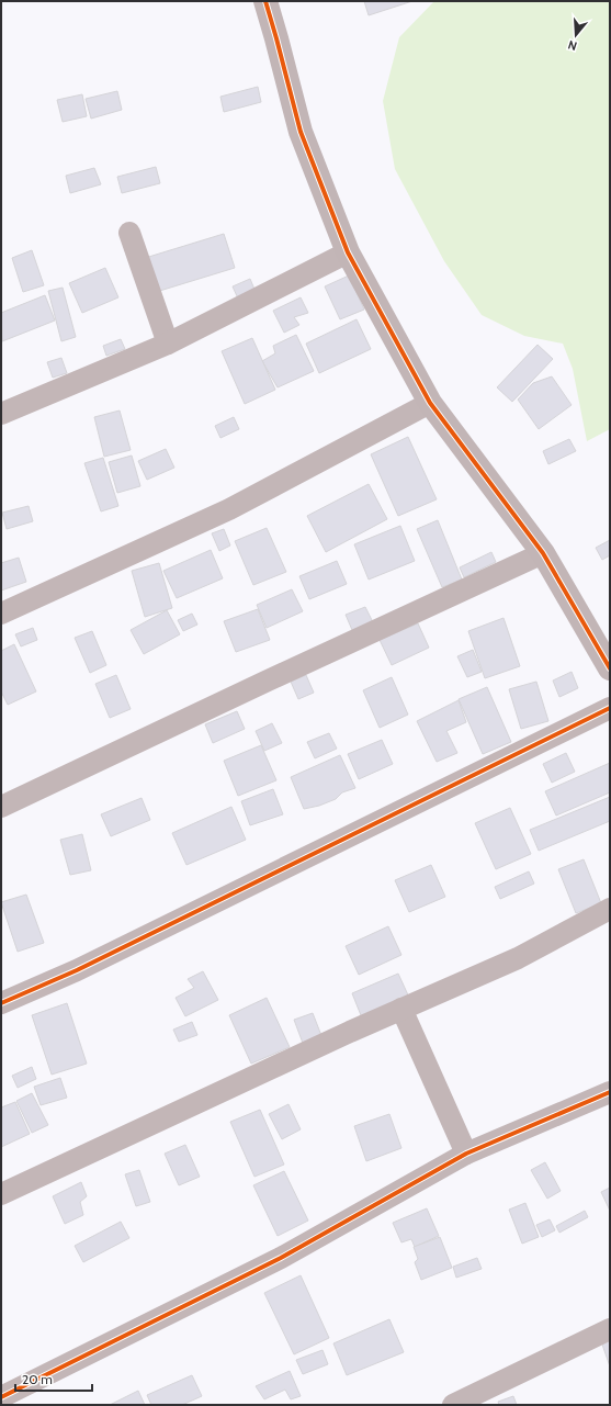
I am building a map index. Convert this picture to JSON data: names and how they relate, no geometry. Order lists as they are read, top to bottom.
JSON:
{
  "scale_bar": "20 m",
  "north": "bottom"
}
